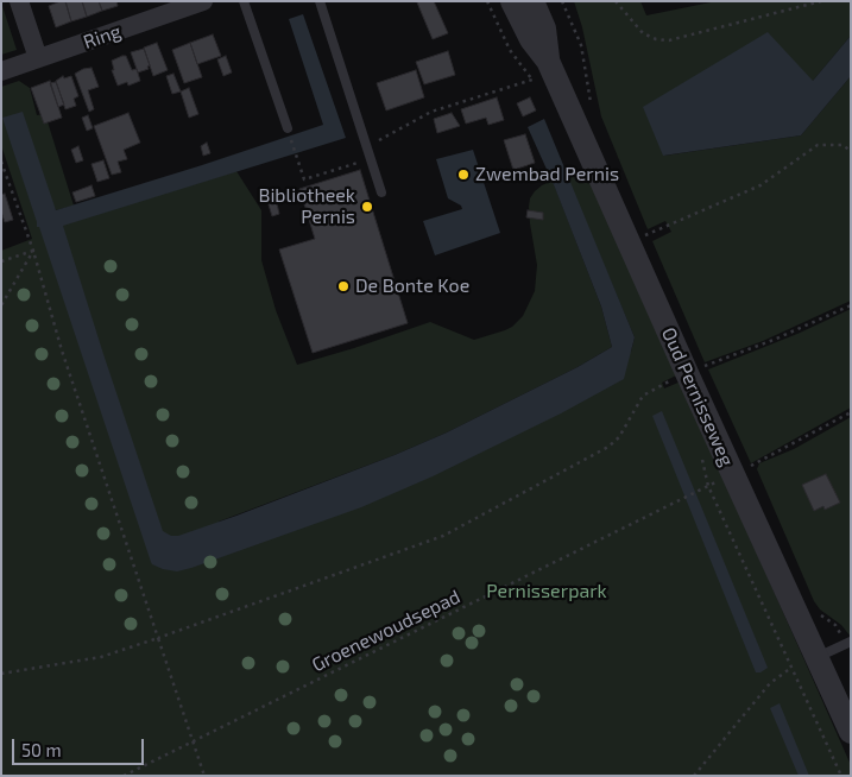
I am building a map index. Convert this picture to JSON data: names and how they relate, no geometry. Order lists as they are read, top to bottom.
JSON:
{
  "streets": {
    "street": ["Ring", "Oud Pernisseweg"],
    "path": ["Groenewoudsepad"]
  },
  "crossings": [
    ["Oud Pernisseweg", "Groenewoudsepad"]
  ],
  "parks": ["Pernisserpark"],
  "places": ["Zwembad Pernis", "Bibliotheek Pernis", "De Bonte Koe"],
  "scale_bar": "50 m"
}
